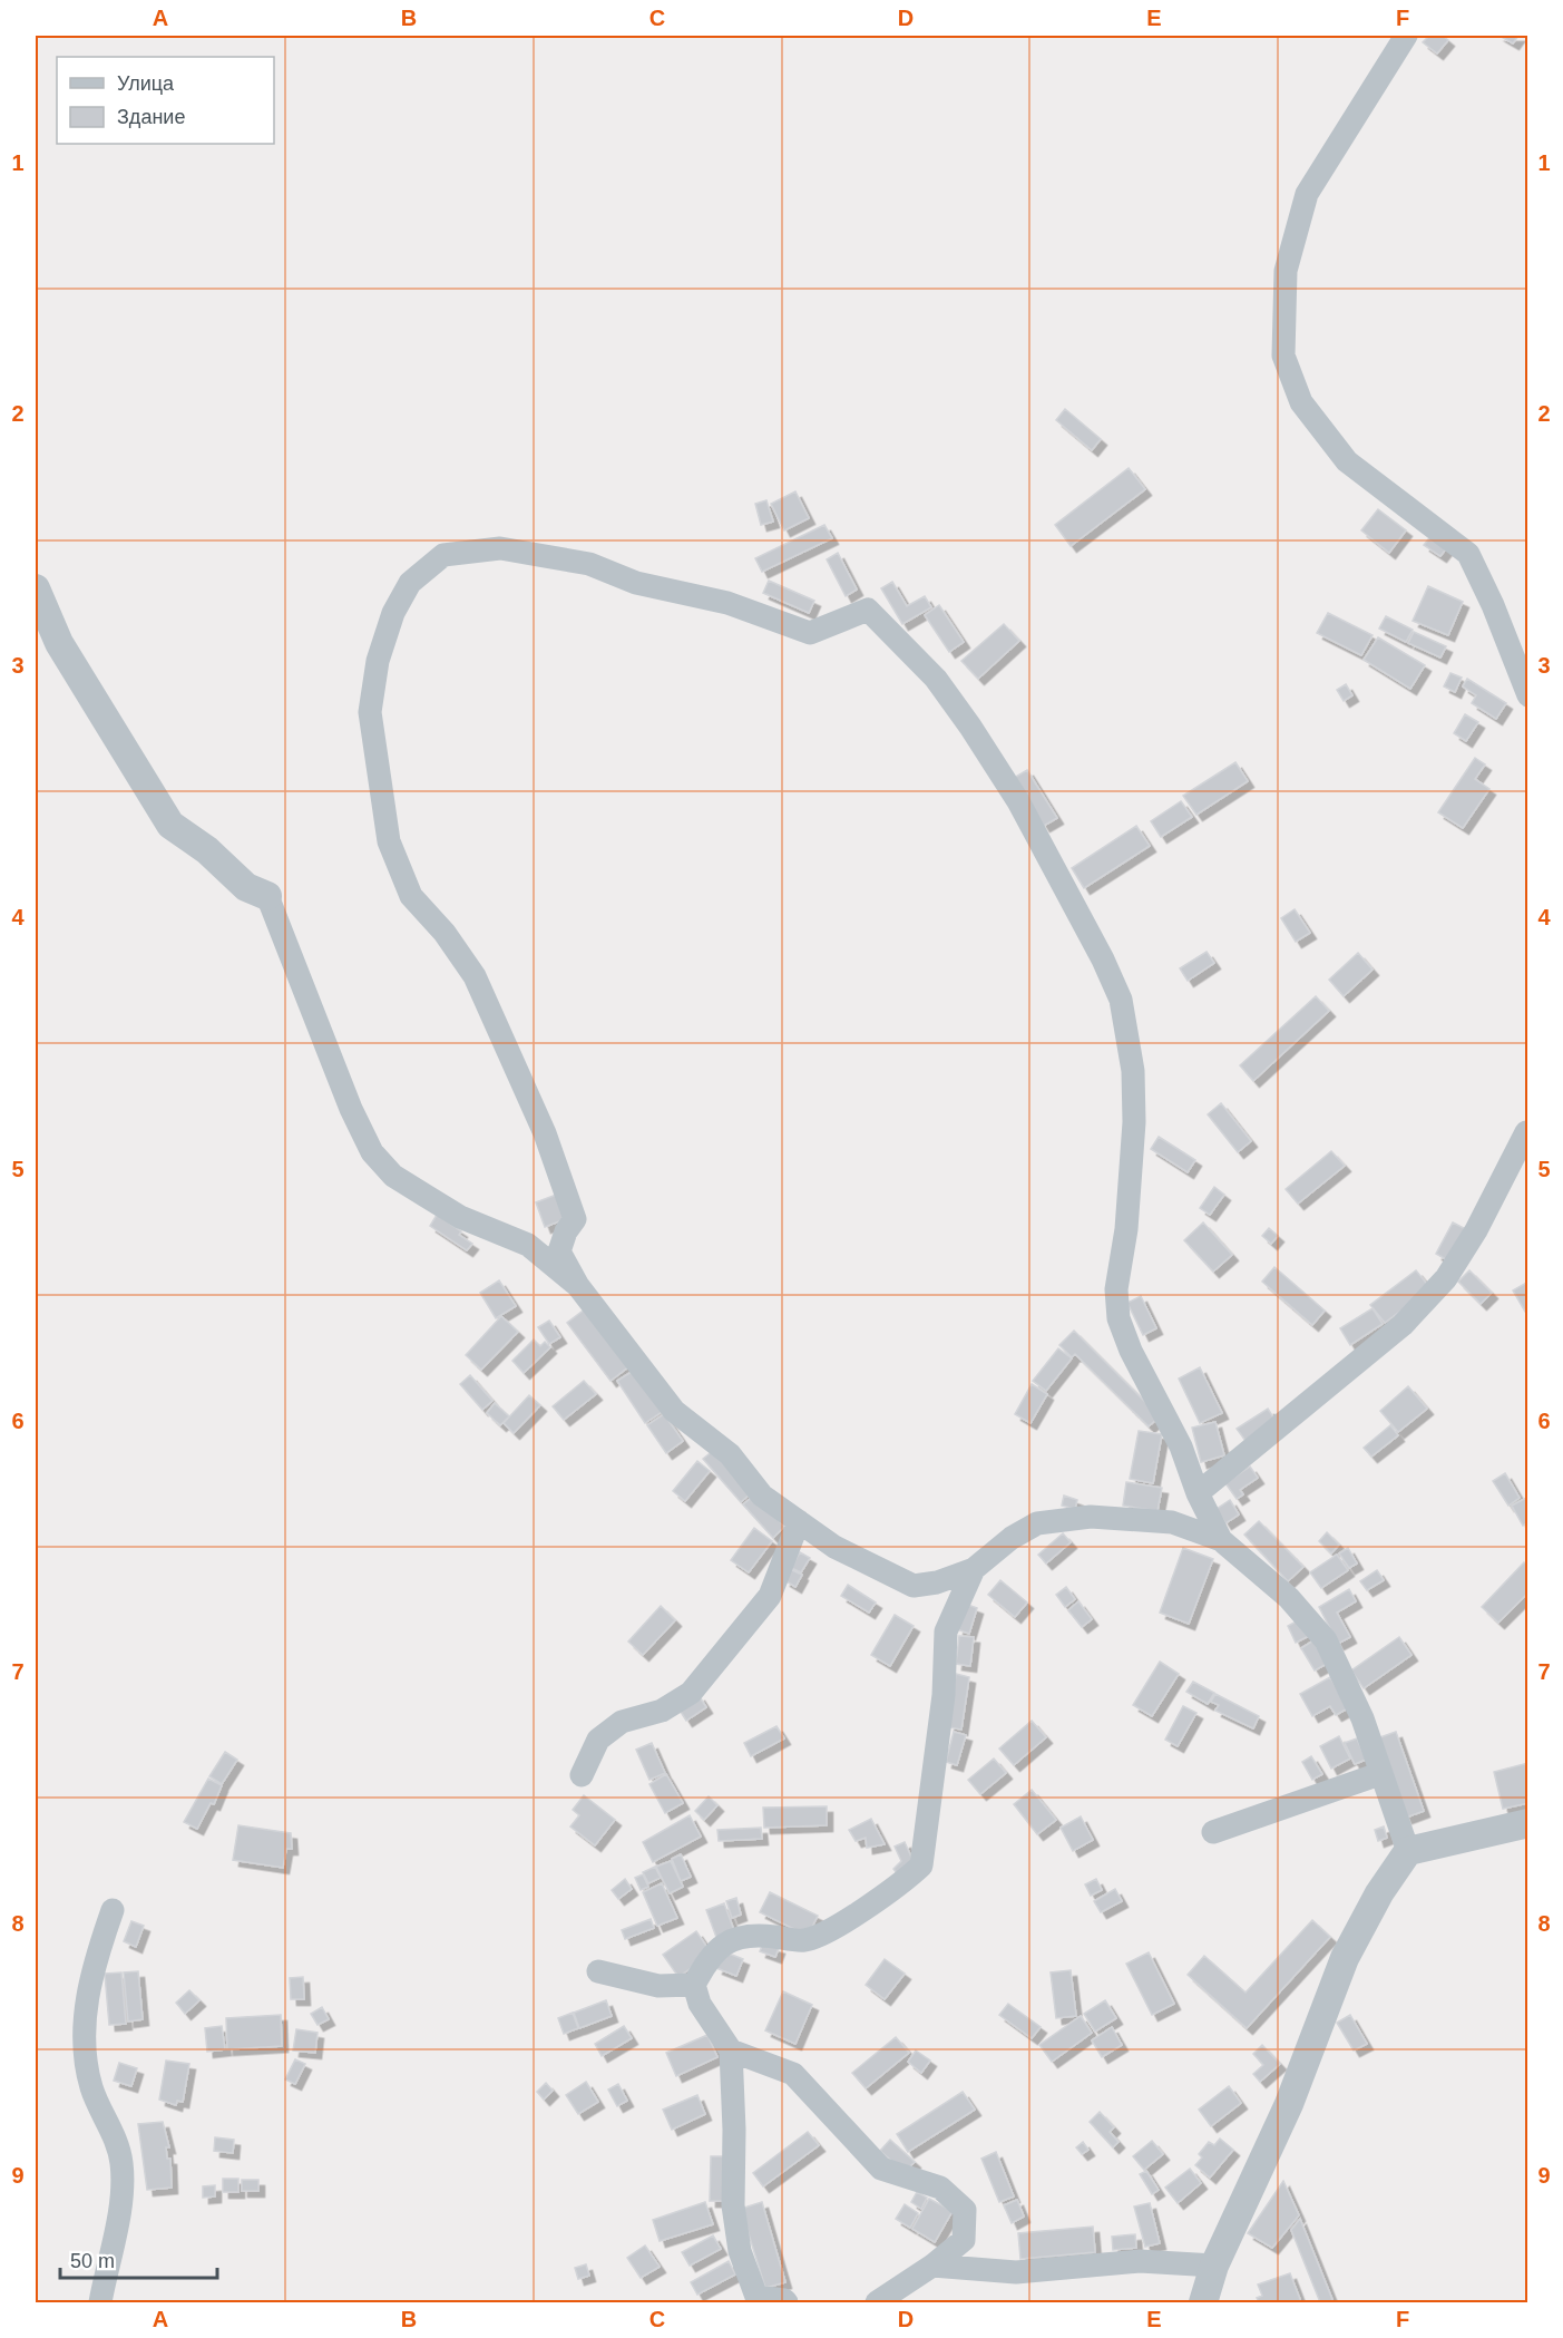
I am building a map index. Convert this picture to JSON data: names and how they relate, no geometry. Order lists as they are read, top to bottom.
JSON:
{
  "legend": ["Улица", "Здание"],
  "scale_bar": "50 m",
  "grid": {
    "columns": [
      "A",
      "B",
      "C",
      "D",
      "E",
      "F"
    ],
    "rows": [
      "1",
      "2",
      "3",
      "4",
      "5",
      "6",
      "7",
      "8",
      "9"
    ]
  }
}
